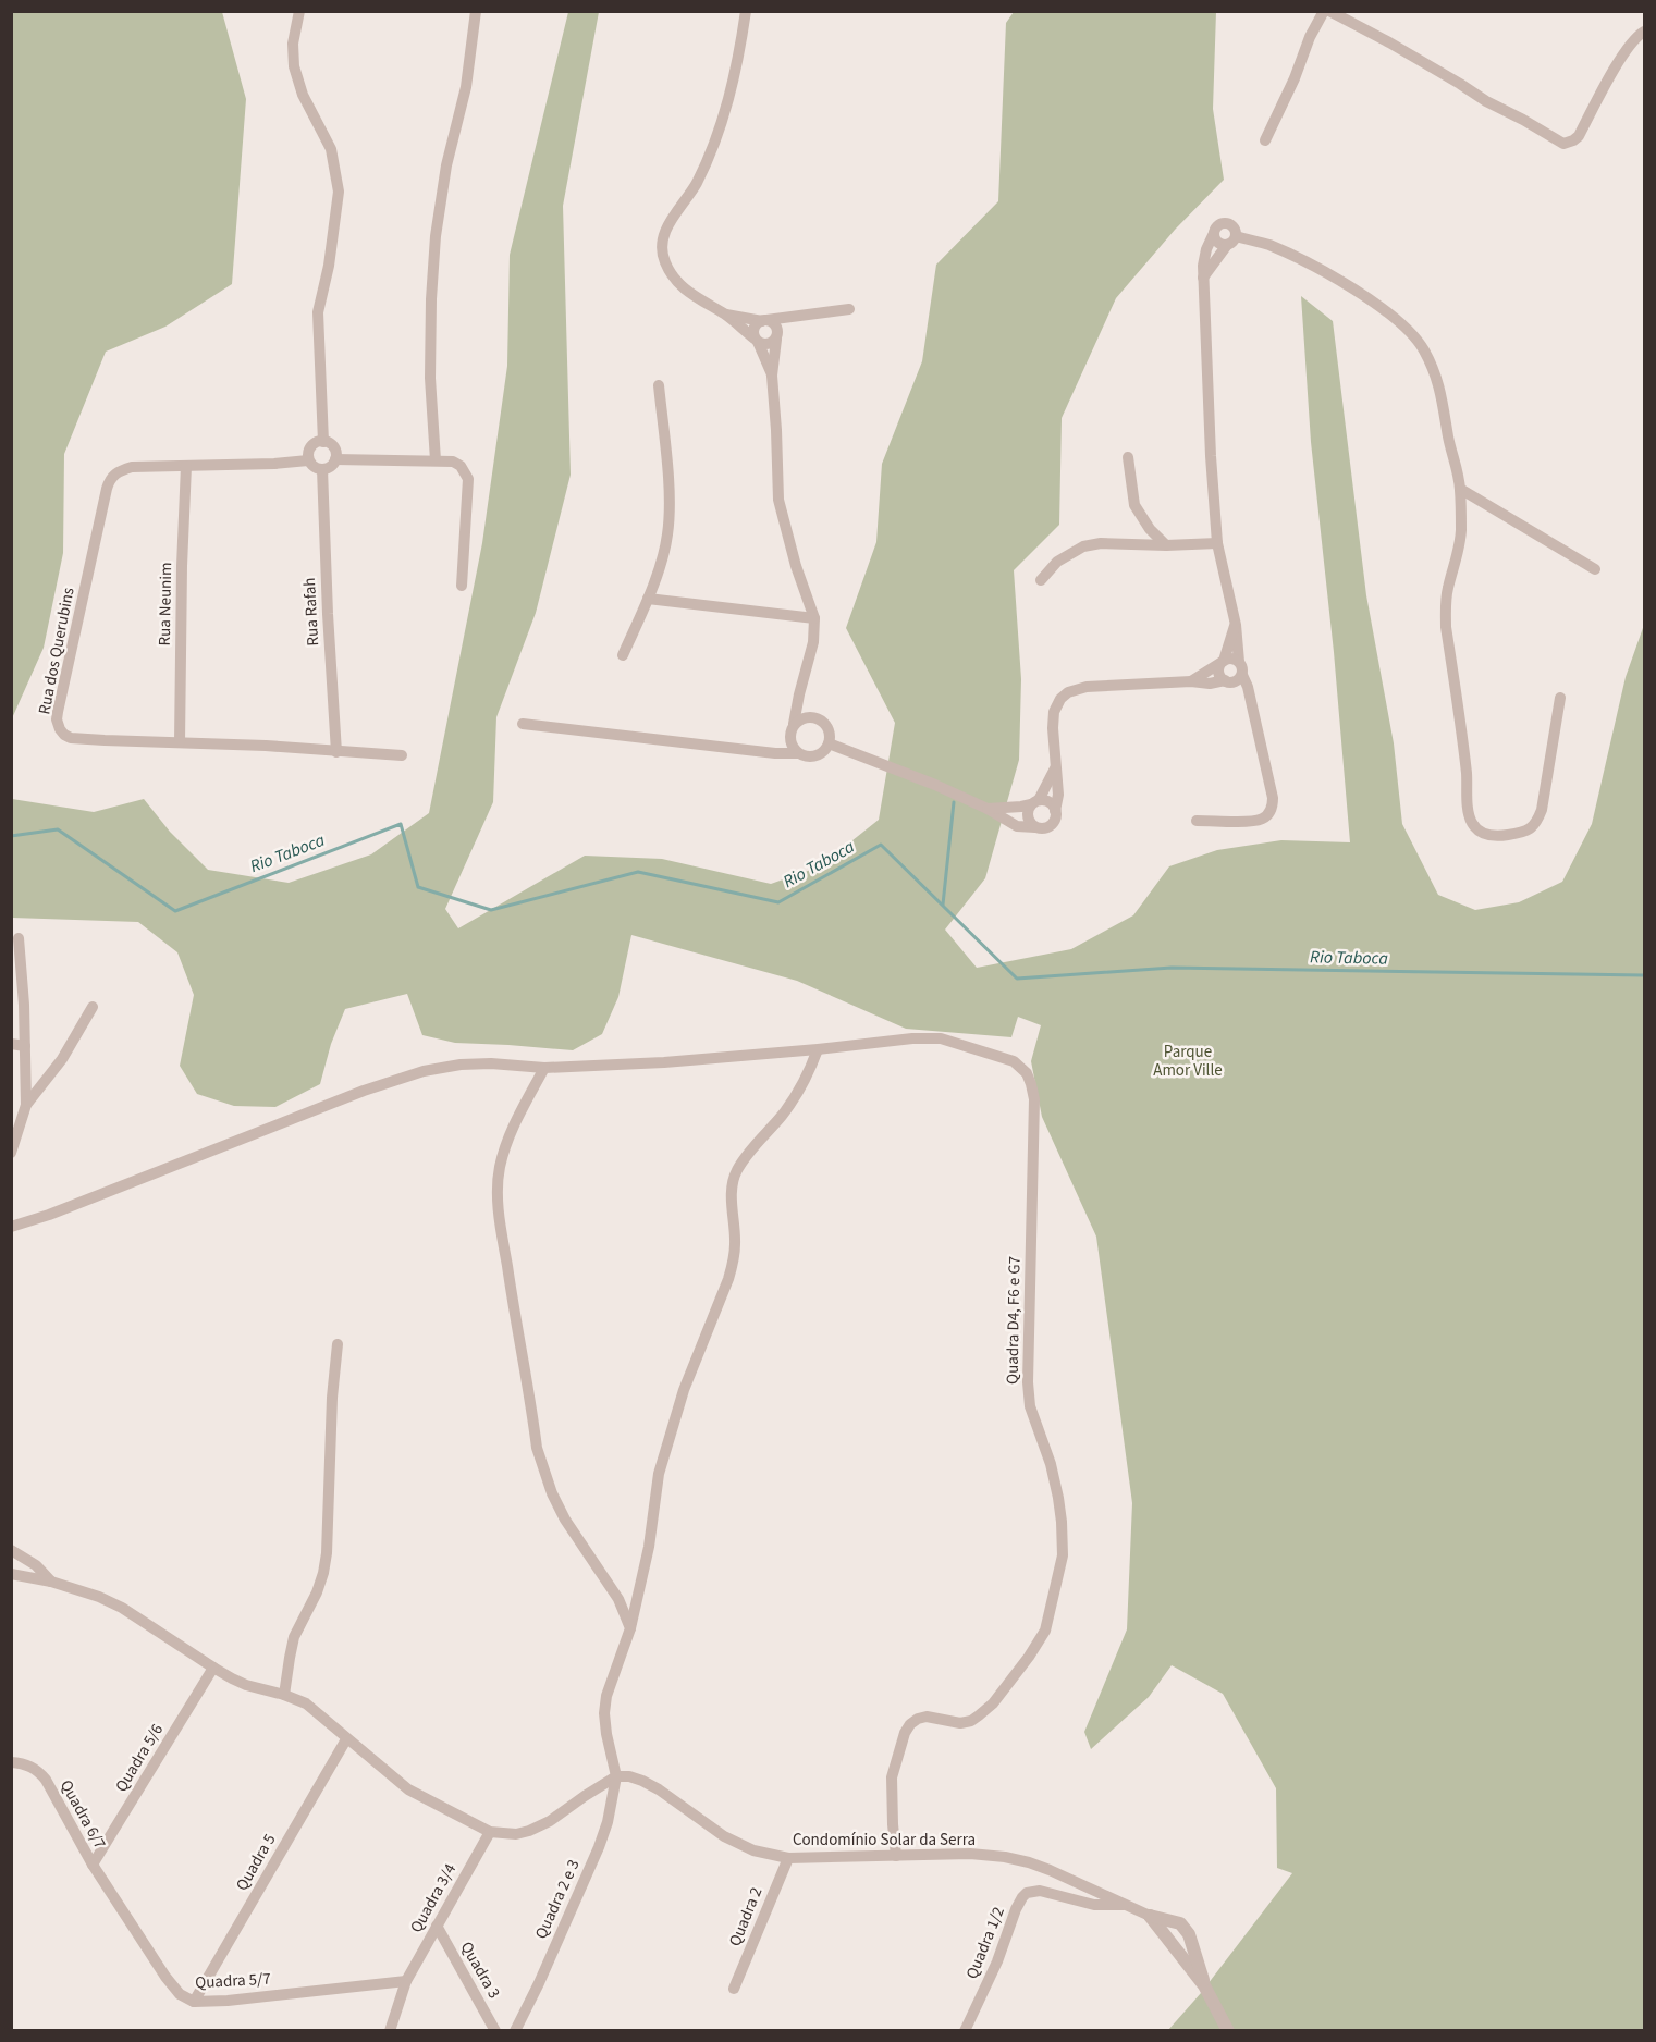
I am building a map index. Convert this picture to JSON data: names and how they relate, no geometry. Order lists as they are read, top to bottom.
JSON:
{
  "streets": {
    "street": [
      "Rua Neunim",
      "Rua Rafah",
      "Rua dos Querubins",
      "Quadra D4, F6 e G7",
      "Quadra 5/6",
      "Quadra 6/7",
      "Condomínio Solar da Serra",
      "Quadra 5",
      "Quadra 3/4",
      "Quadra 2 e 3",
      "Quadra 2",
      "Quadra 1/2",
      "Quadra 3",
      "Quadra 5/7"
    ]
  },
  "crossings": [
    ["Rua Neunim", "Rua dos Querubins"],
    ["Rua Rafah", "Rua dos Querubins"],
    ["Quadra D4, F6 e G7", "Condomínio Solar da Serra"],
    ["Quadra 5/6", "Quadra 6/7"],
    ["Quadra 5/6", "Quadra 5/7"],
    ["Quadra 6/7", "Quadra 5/7"],
    ["Condomínio Solar da Serra", "Quadra 2 e 3"],
    ["Condomínio Solar da Serra", "Quadra 2"],
    ["Condomínio Solar da Serra", "Quadra 1/2"],
    ["Quadra 5", "Quadra 5/7"],
    ["Quadra 3/4", "Quadra 3"],
    ["Quadra 3/4", "Quadra 5/7"]
  ],
  "water": ["Rio Taboca"],
  "parks": ["Parque Amor Ville"]
}
